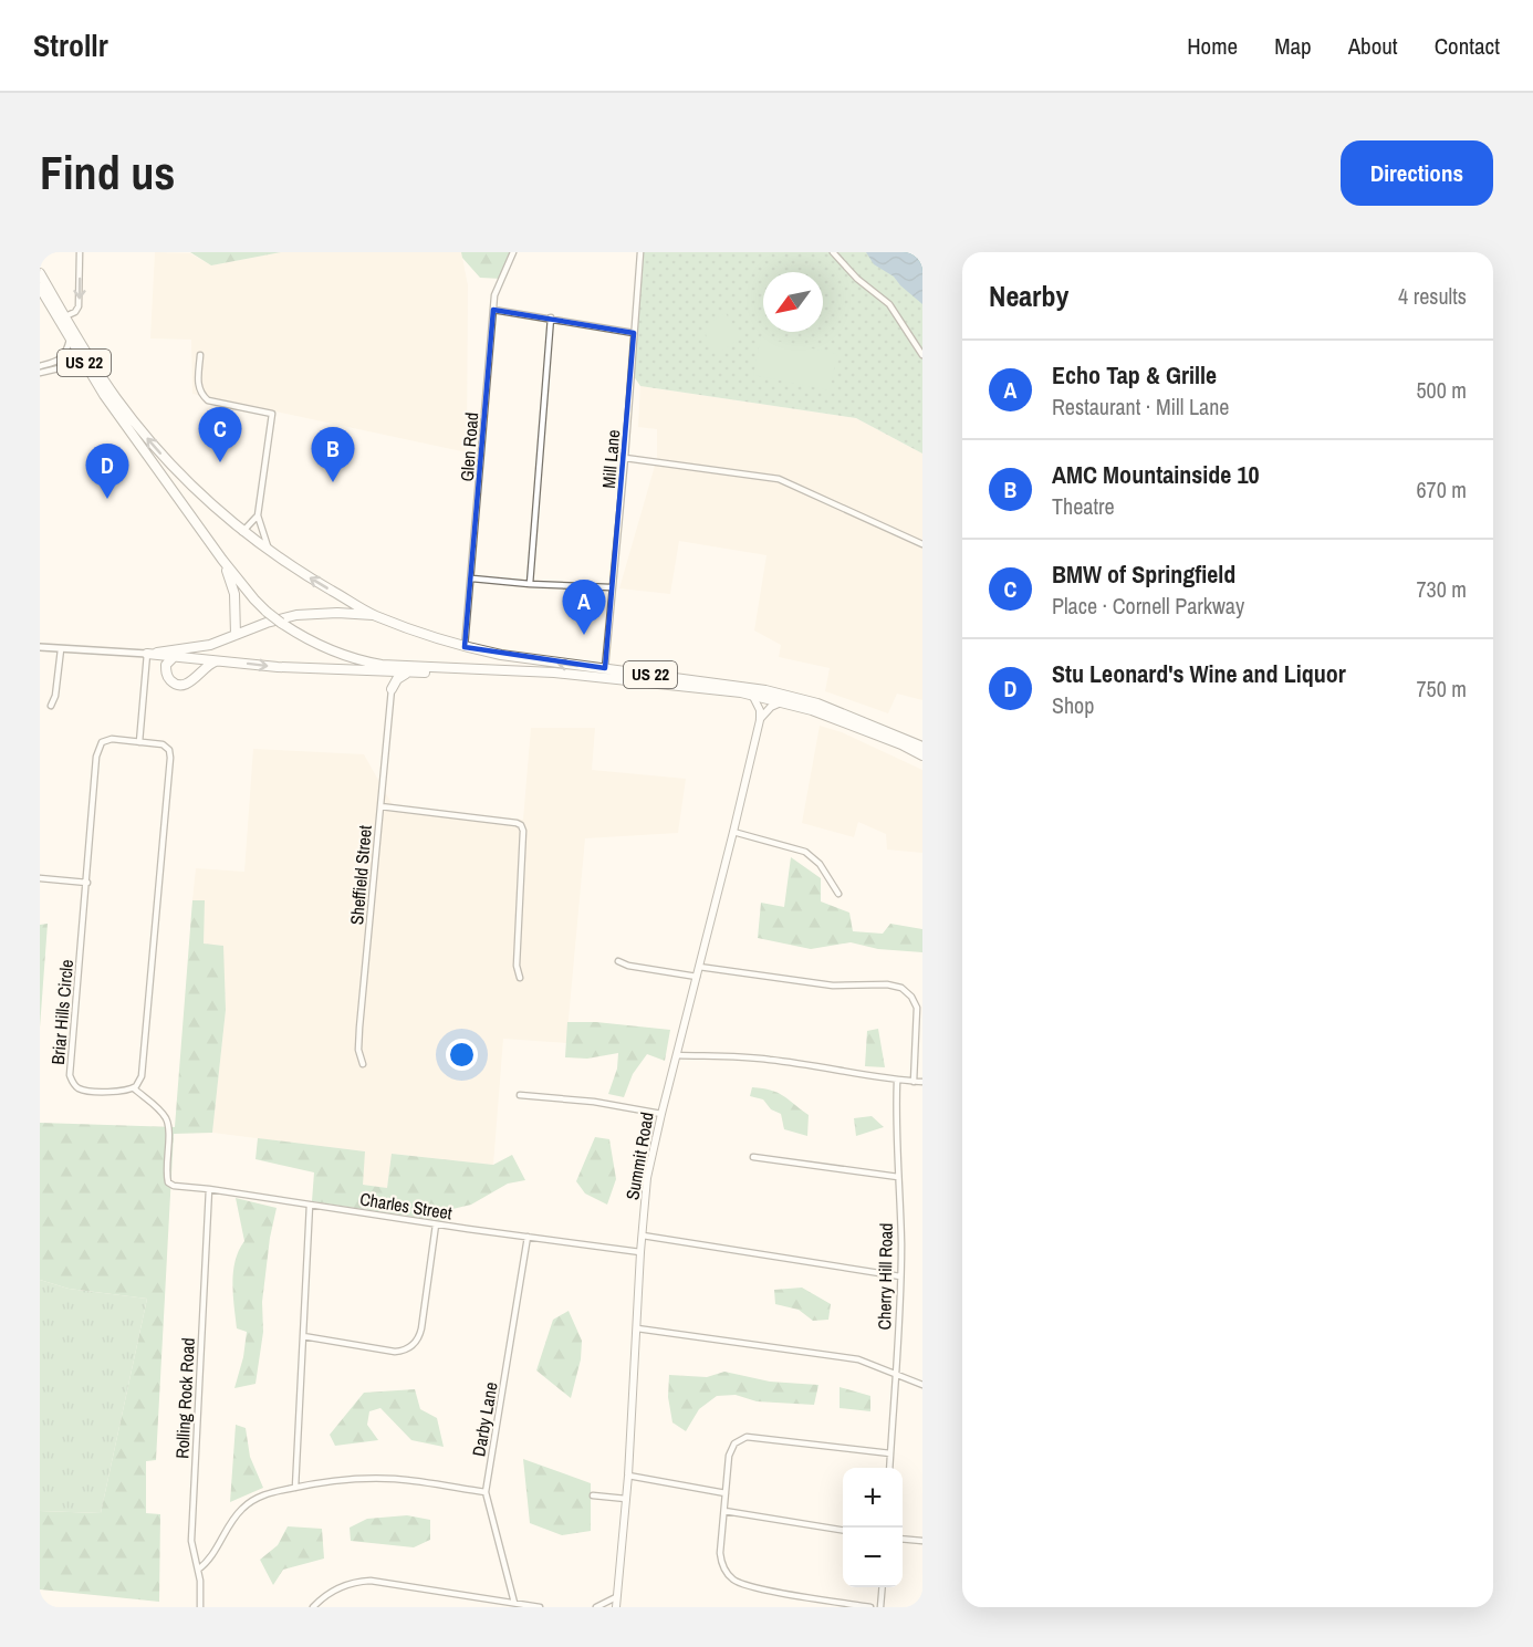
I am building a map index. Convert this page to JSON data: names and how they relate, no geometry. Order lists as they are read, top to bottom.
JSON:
{
  "streets": {
    "highway": ["US 22"],
    "main road": ["Summit Road"],
    "street": [
      "Glen Road",
      "Mill Lane",
      "Sheffield Street",
      "Briar Hills Circle",
      "Charles Street",
      "Cherry Hill Road",
      "Rolling Rock Road",
      "Darby Lane"
    ]
  },
  "crossings": [
    ["US 22", "Glen Road"],
    ["US 22", "Mill Lane"],
    ["Briar Hills Circle", "Charles Street"],
    ["Summit Road", "Charles Street"],
    ["Charles Street", "Rolling Rock Road"],
    ["Charles Street", "Darby Lane"]
  ],
  "north": "bottom left",
  "page": {
    "header": "Strollr",
    "nav": [
      "Home",
      "Map",
      "About",
      "Contact"
    ],
    "buttons": "Directions",
    "title": "Find us",
    "heading": ["Nearby", "4 results"],
    "list": [
      {
        "mark": "A",
        "name": "Echo Tap & Grille",
        "note": "Restaurant · Mill Lane",
        "value": "500 m"
      },
      {
        "mark": "B",
        "name": "AMC Mountainside 10",
        "note": "Theatre",
        "value": "670 m"
      },
      {
        "mark": "C",
        "name": "BMW of Springfield",
        "note": "Place · Cornell Parkway",
        "value": "730 m"
      },
      {
        "mark": "D",
        "name": "Stu Leonard's Wine and Liquor",
        "note": "Shop",
        "value": "750 m"
      }
    ],
    "pins": [
      "C",
      "B",
      "D",
      "A"
    ],
    "map_buttons": ["+", "−"]
  }
}
